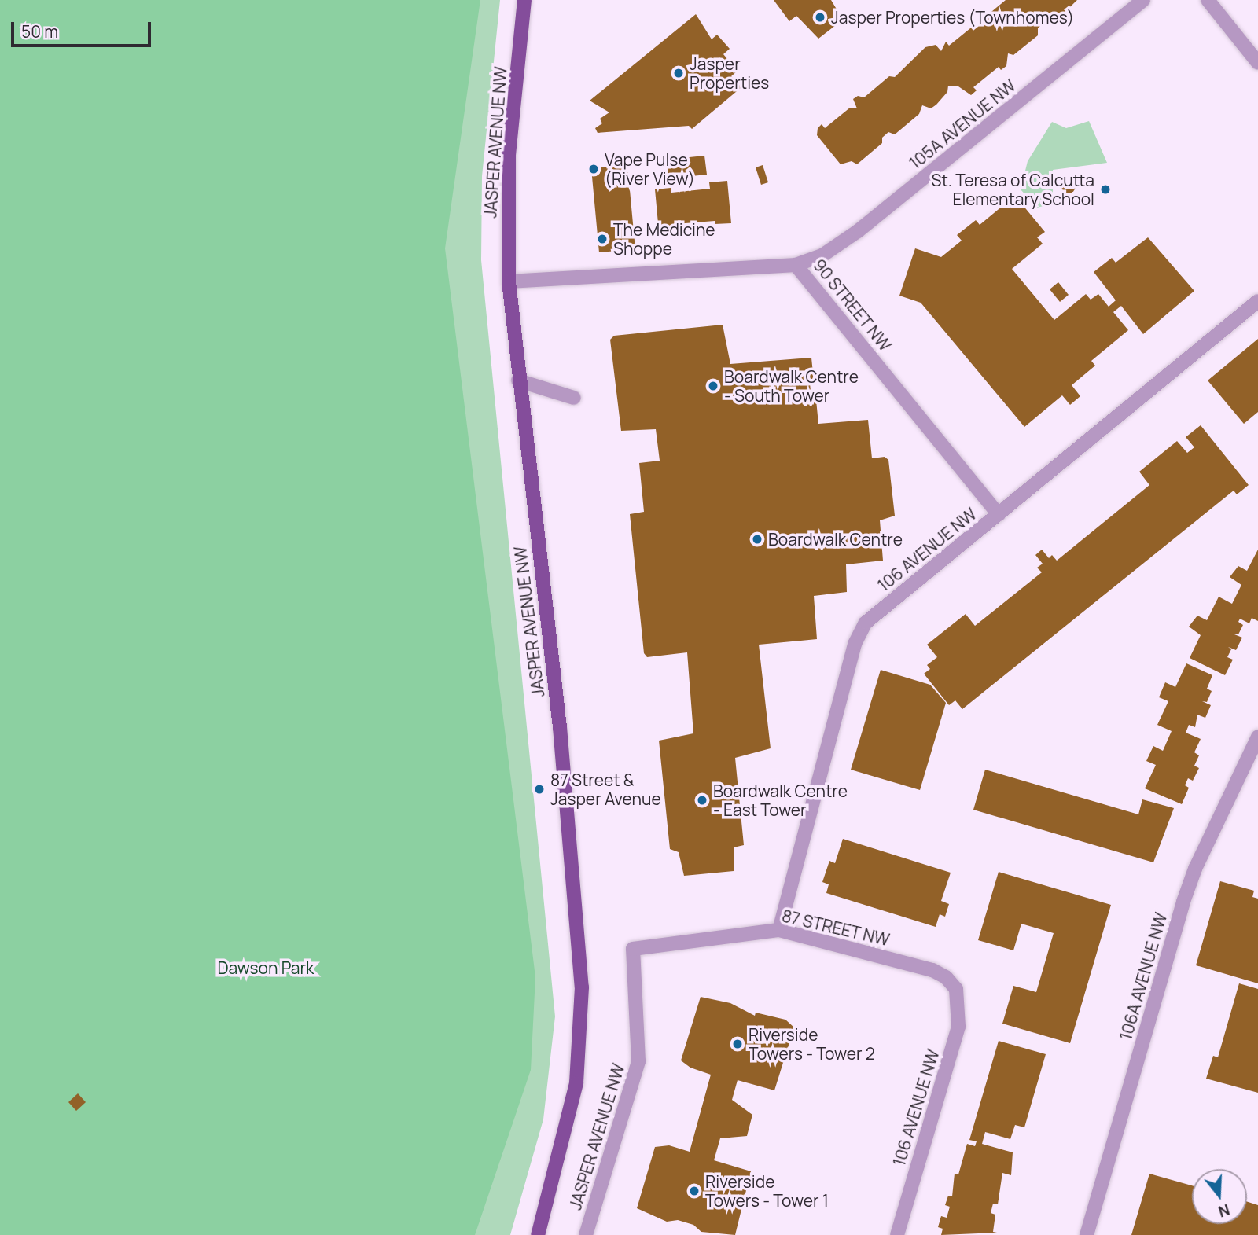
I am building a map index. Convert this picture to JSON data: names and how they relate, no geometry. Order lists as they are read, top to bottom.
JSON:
{
  "streets": {
    "main road": ["JASPER AVENUE NW"],
    "street": [
      "105A AVENUE NW",
      "90 STREET NW",
      "106 AVENUE NW",
      "87 STREET NW",
      "106A AVENUE NW"
    ]
  },
  "crossings": [
    ["105A AVENUE NW", "90 STREET NW"],
    ["JASPER AVENUE NW", "90 STREET NW"],
    ["JASPER AVENUE NW", "87 STREET NW"],
    ["90 STREET NW", "106 AVENUE NW"],
    ["106 AVENUE NW", "87 STREET NW"]
  ],
  "parks": ["Dawson Park"],
  "places": [
    "Jasper Properties (Townhomes)",
    "Jasper Properties",
    "Vape Pulse (River View)",
    "St. Teresa of Calcutta Elementary School",
    "The Medicine Shoppe",
    "Boardwalk Centre - South Tower",
    "Boardwalk Centre",
    "87 Street & Jasper Avenue",
    "Boardwalk Centre - East Tower",
    "Riverside Towers - Tower 2",
    "Riverside Towers - Tower 1"
  ],
  "scale_bar": "50 m",
  "north": "bottom"
}
